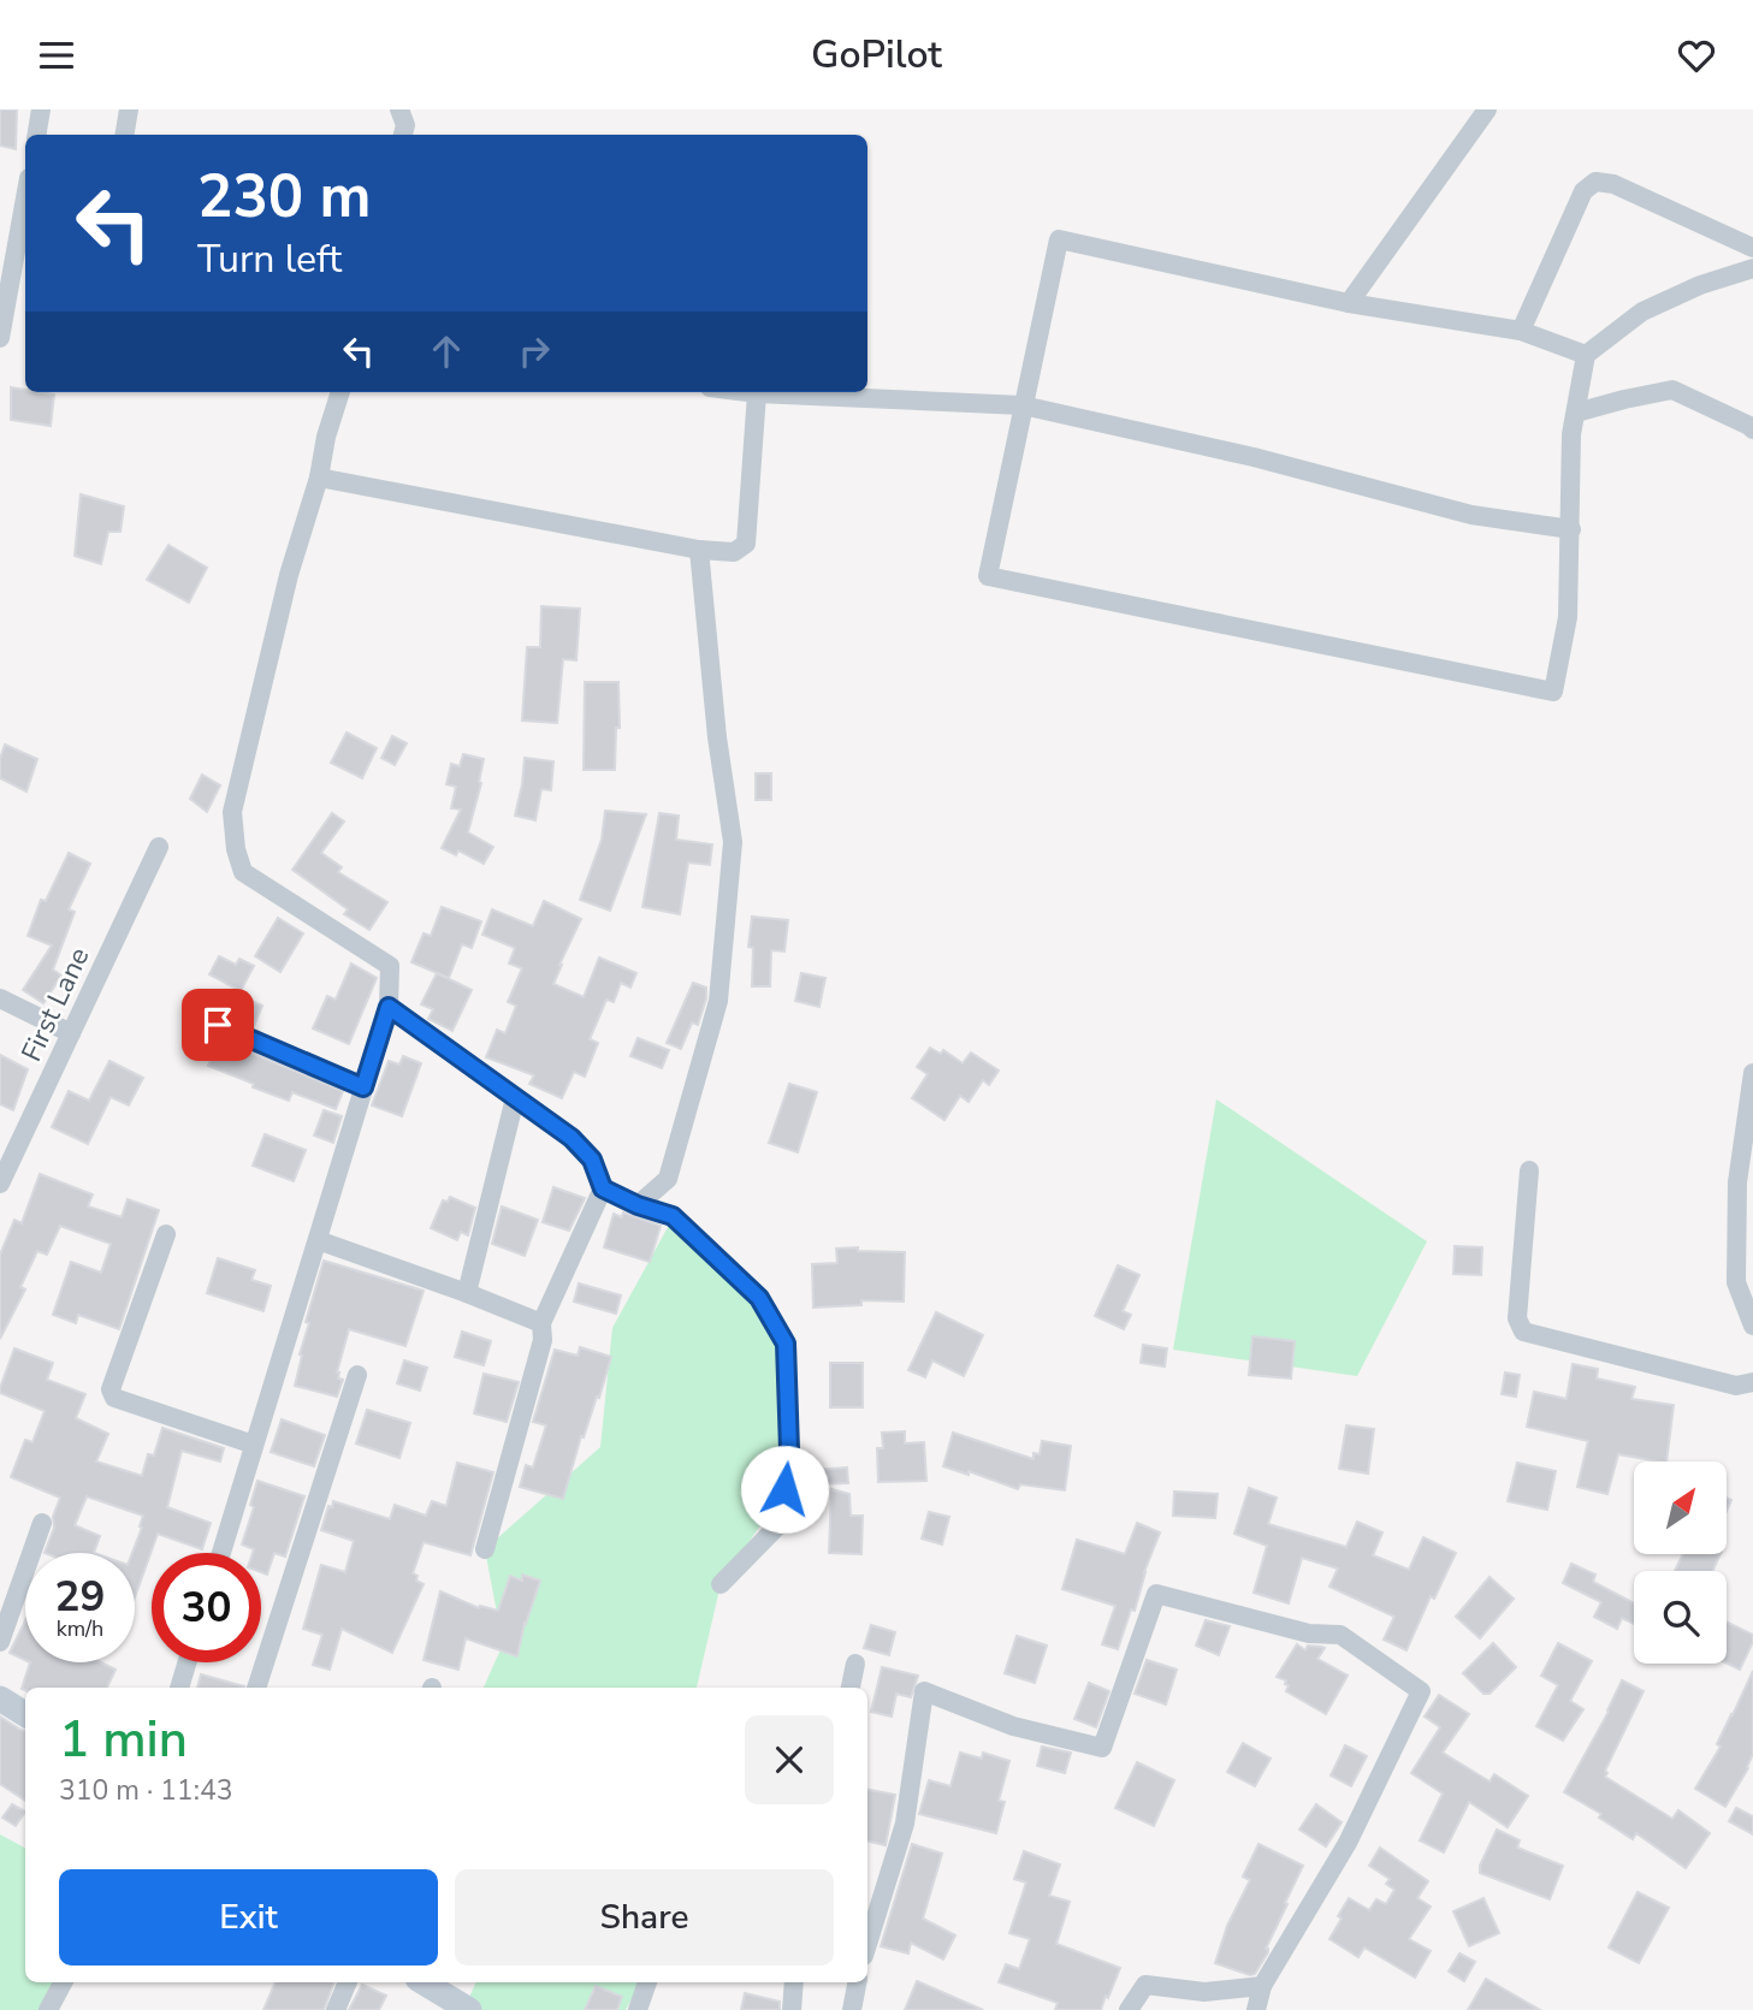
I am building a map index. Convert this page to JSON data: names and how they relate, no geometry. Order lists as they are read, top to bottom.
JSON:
{
  "streets": {
    "street": ["First Lane"]
  },
  "north": "top right",
  "page": {
    "header": "GoPilot",
    "turn": ["230 m", "Turn left"],
    "speed": "29 km/h",
    "limit": "30",
    "heading": ["1 min", "310 m · 11:43"],
    "buttons": ["Exit", "Share"]
  }
}
